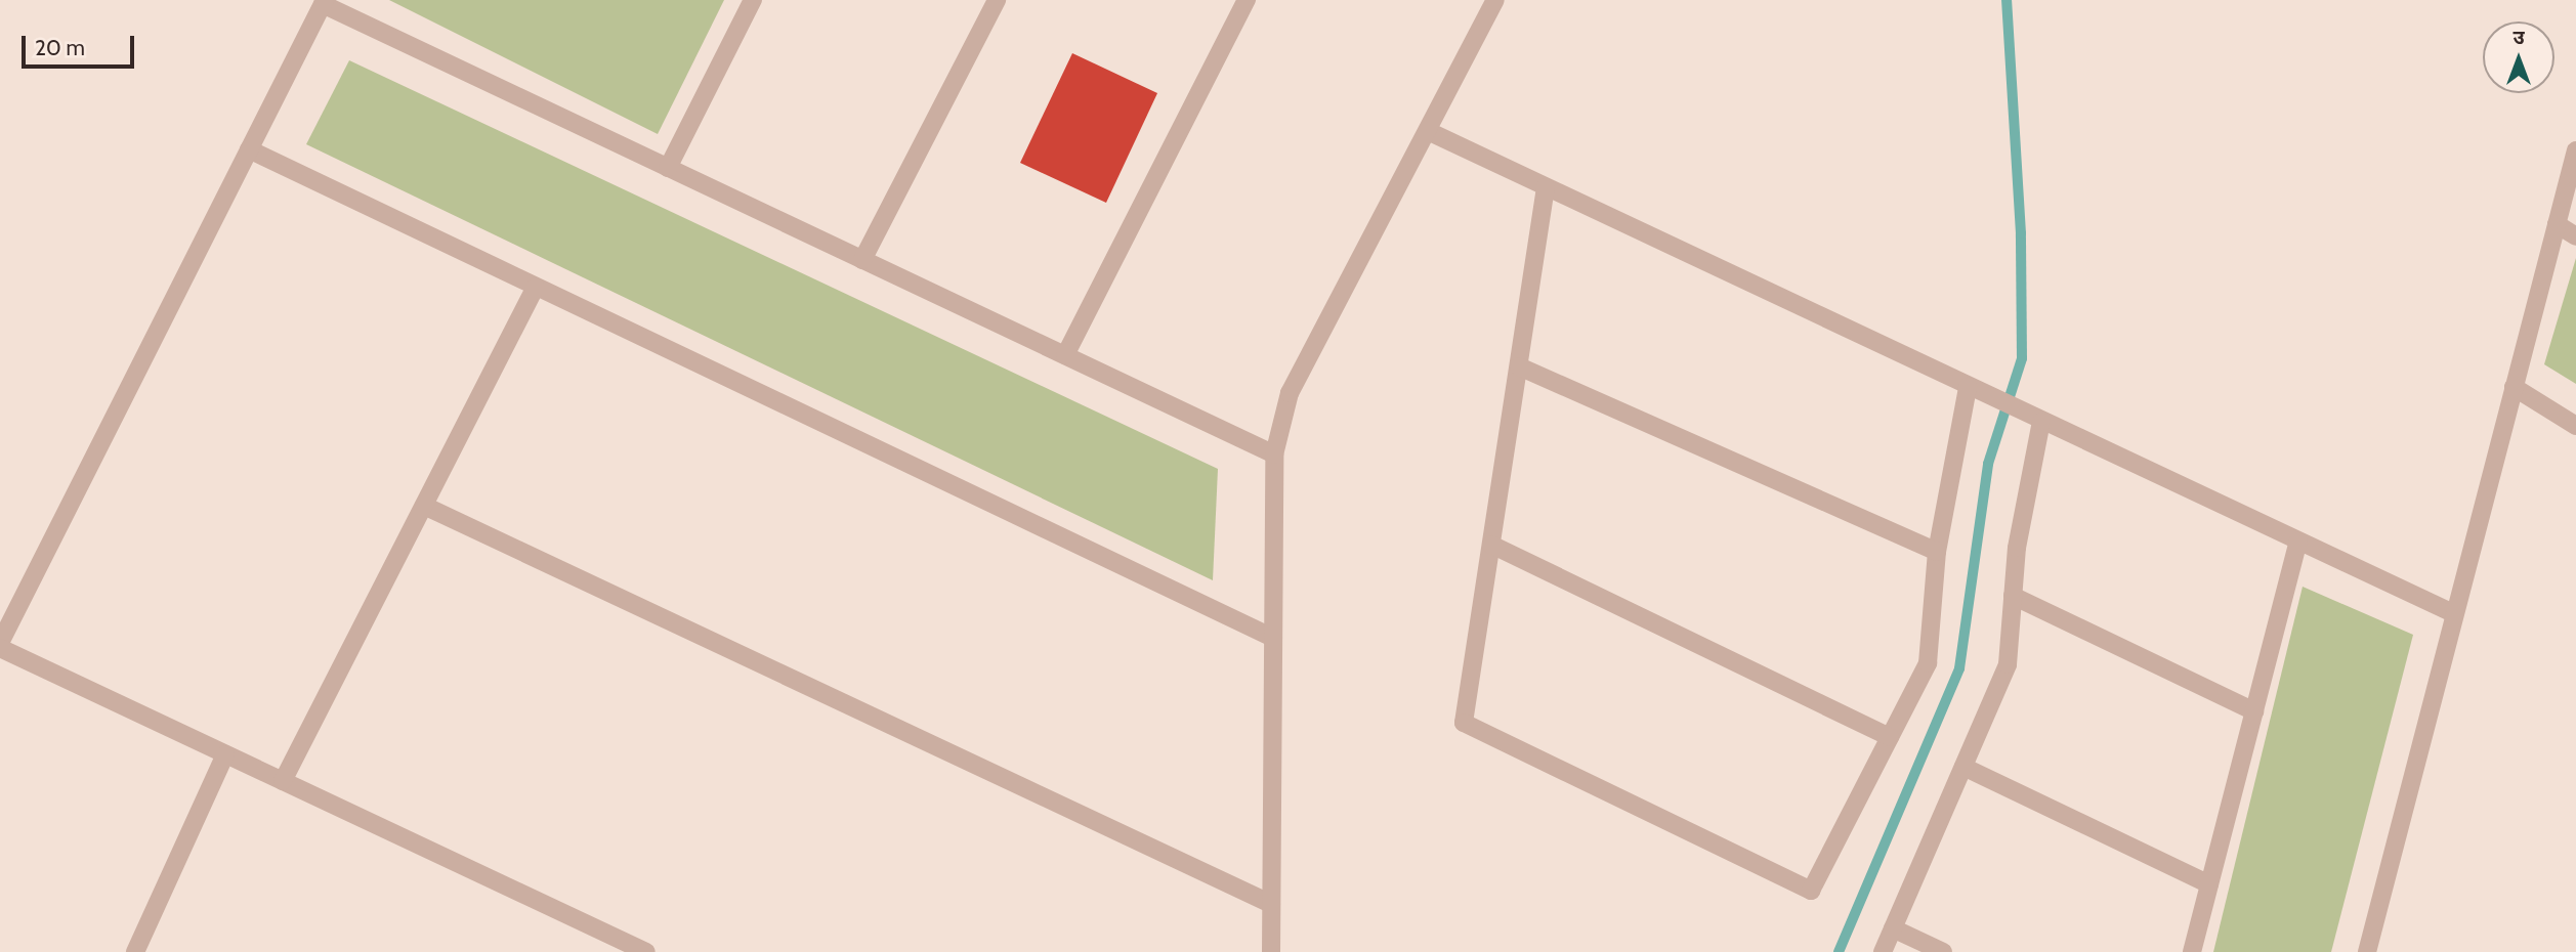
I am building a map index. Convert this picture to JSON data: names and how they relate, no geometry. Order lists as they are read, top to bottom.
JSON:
{
  "scale_bar": "20 m",
  "north": "top"
}
